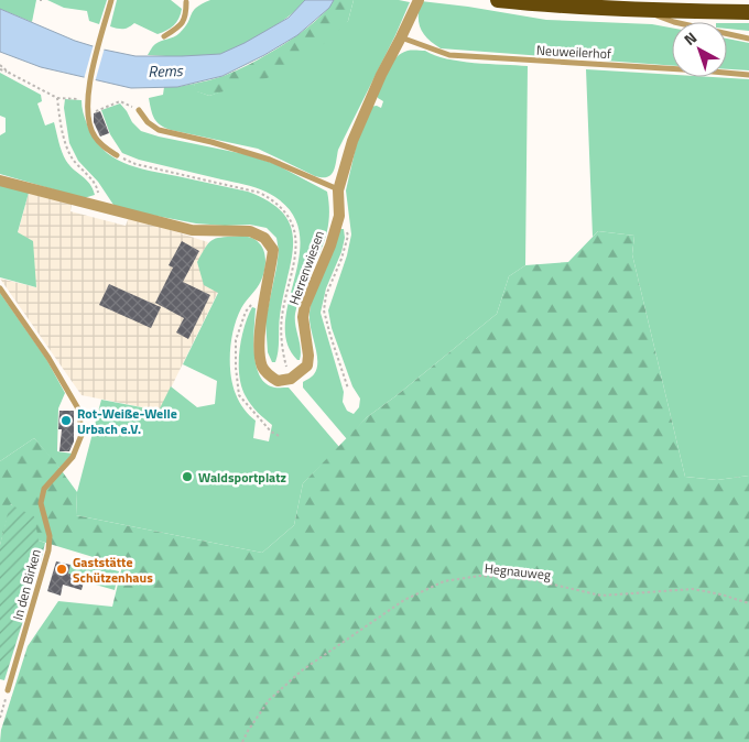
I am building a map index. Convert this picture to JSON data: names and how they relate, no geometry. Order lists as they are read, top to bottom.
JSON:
{
  "streets": {
    "street": ["Herrenwiesen"],
    "lane": ["Neuweilerhof", "In den Birken"],
    "path": ["Hegnauweg"]
  },
  "crossings": [
    ["Neuweilerhof", "Herrenwiesen"]
  ],
  "water": ["Rems"],
  "places": ["Rot-Weiße-Welle Urbach e.V.", "Waldsportplatz", "Gaststätte Schützenhaus"],
  "north": "top left"
}
